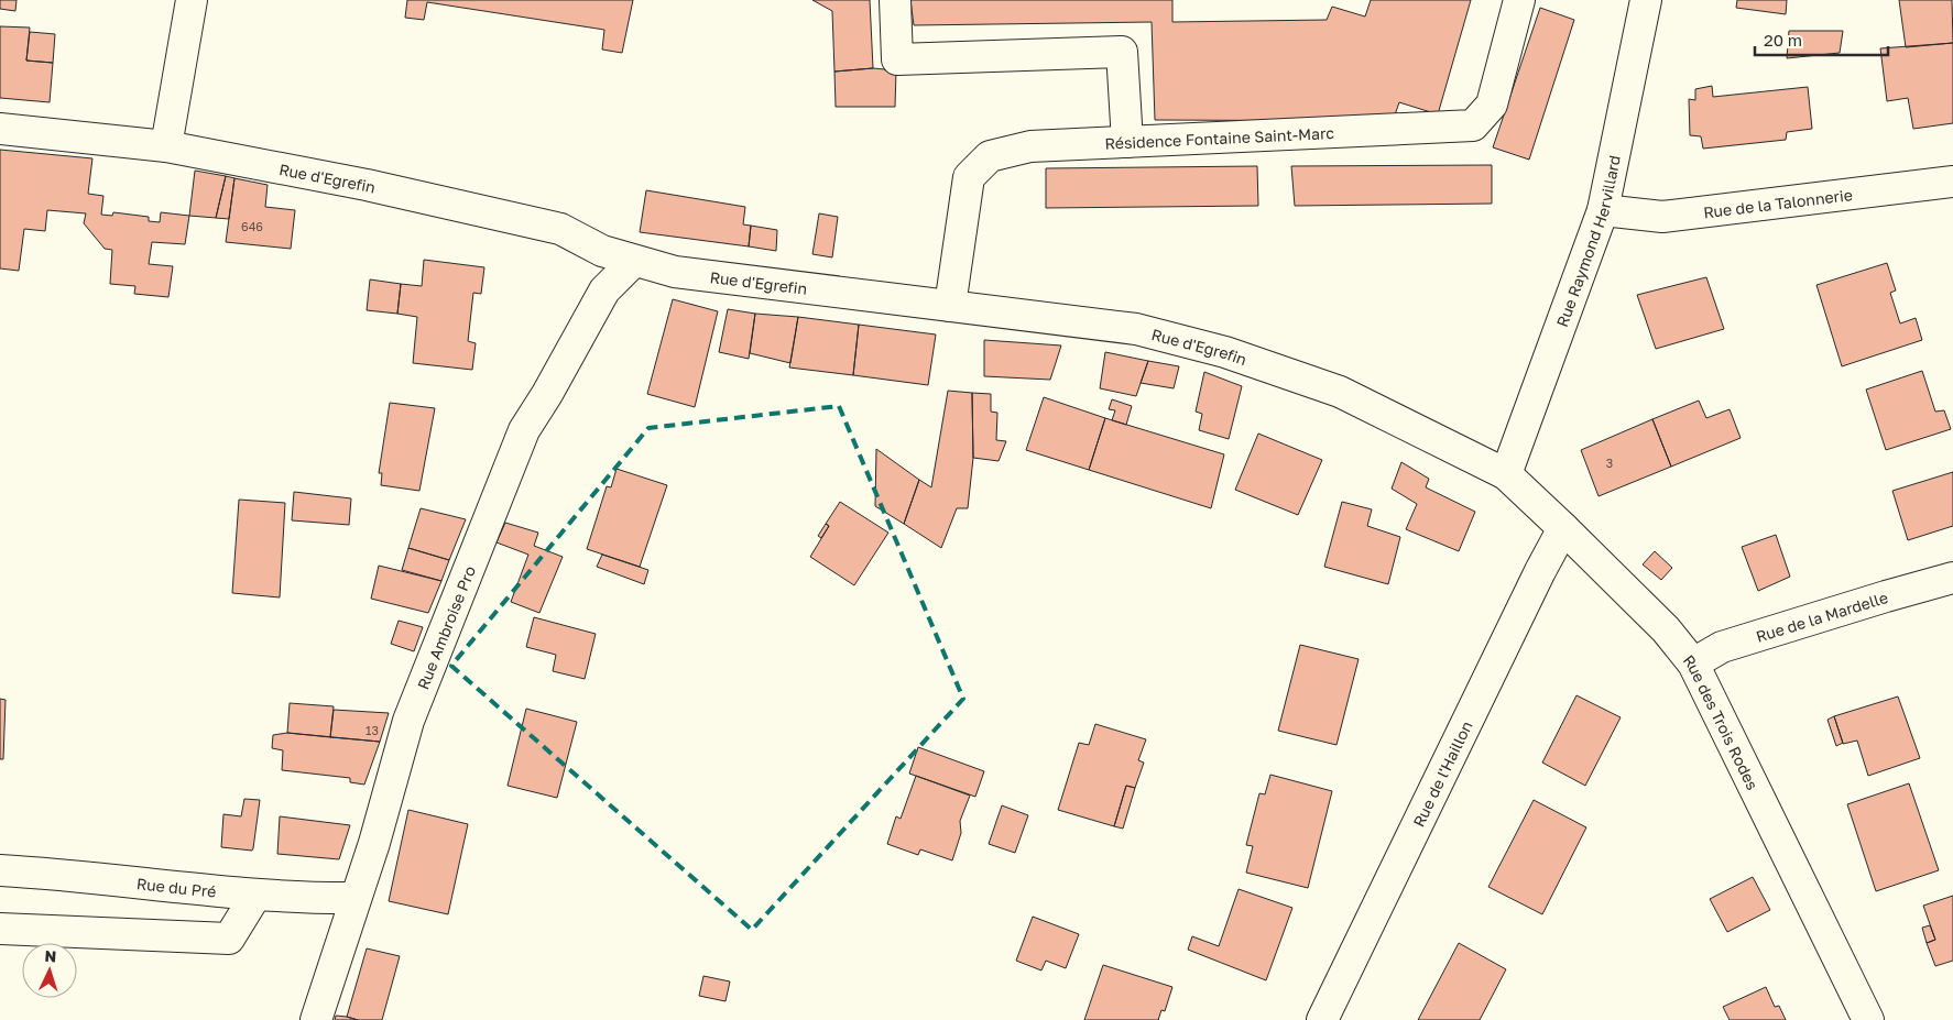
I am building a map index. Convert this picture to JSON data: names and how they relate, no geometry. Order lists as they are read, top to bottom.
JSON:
{
  "streets": {
    "street": [
      "Résidence Fontaine Saint-Marc",
      "Rue d'Egrefin",
      "Rue de la Talonnerie",
      "Rue Raymond Hervillard",
      "Rue de la Mardelle",
      "Rue Ambroise Pro",
      "Rue des Trois Rodes",
      "Rue de l'Haillon",
      "Rue du Pré"
    ]
  },
  "crossings": [
    ["Résidence Fontaine Saint-Marc", "Rue d'Egrefin"],
    ["Rue d'Egrefin", "Rue Raymond Hervillard"],
    ["Rue d'Egrefin", "Rue Ambroise Pro"],
    ["Rue d'Egrefin", "Rue des Trois Rodes"],
    ["Rue de la Talonnerie", "Rue Raymond Hervillard"],
    ["Rue Raymond Hervillard", "Rue des Trois Rodes"],
    ["Rue de la Mardelle", "Rue des Trois Rodes"],
    ["Rue Ambroise Pro", "Rue du Pré"],
    ["Rue des Trois Rodes", "Rue de l'Haillon"]
  ],
  "house_numbers": ["646", "3", "13"],
  "scale_bar": "20 m",
  "north": "top"
}
